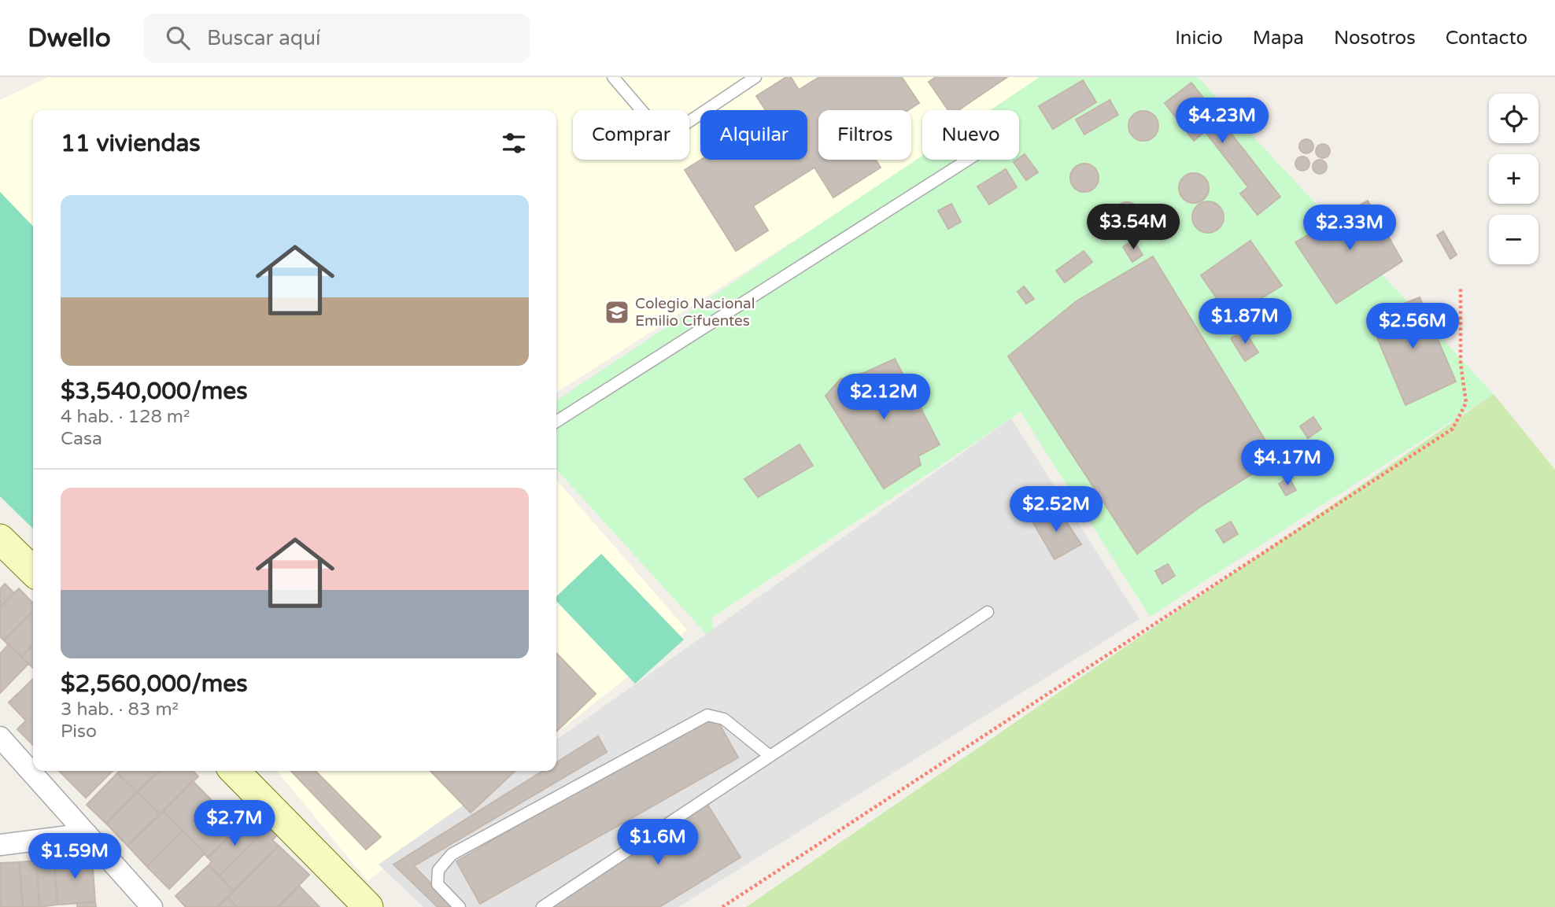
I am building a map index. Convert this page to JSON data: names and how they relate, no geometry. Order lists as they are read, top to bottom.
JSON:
{
  "places": {
    "school or university": ["Colegio Nacional Emilio Cifuentes"]
  },
  "page": {
    "header": "Dwello",
    "search": "Buscar aquí",
    "nav": [
      "Inicio",
      "Mapa",
      "Nosotros",
      "Contacto"
    ],
    "map_buttons": ["+", "−"],
    "price": [
      "$4.23M",
      "$3.54M",
      "$2.33M",
      "$1.87M",
      "$2.56M",
      "$2.12M",
      "$4.17M",
      "$2.52M",
      "$2.7M",
      "$1.6M",
      "$1.59M"
    ],
    "chip": [
      "Comprar",
      "Alquilar",
      "Filtros",
      "Nuevo"
    ],
    "heading": "11 viviendas",
    "list": [
      {
        "name": "$3,540,000/mes",
        "note": "4 hab. · 128 m² · Casa"
      },
      {
        "name": "$2,560,000/mes",
        "note": "3 hab. · 83 m² · Piso"
      }
    ]
  }
}
